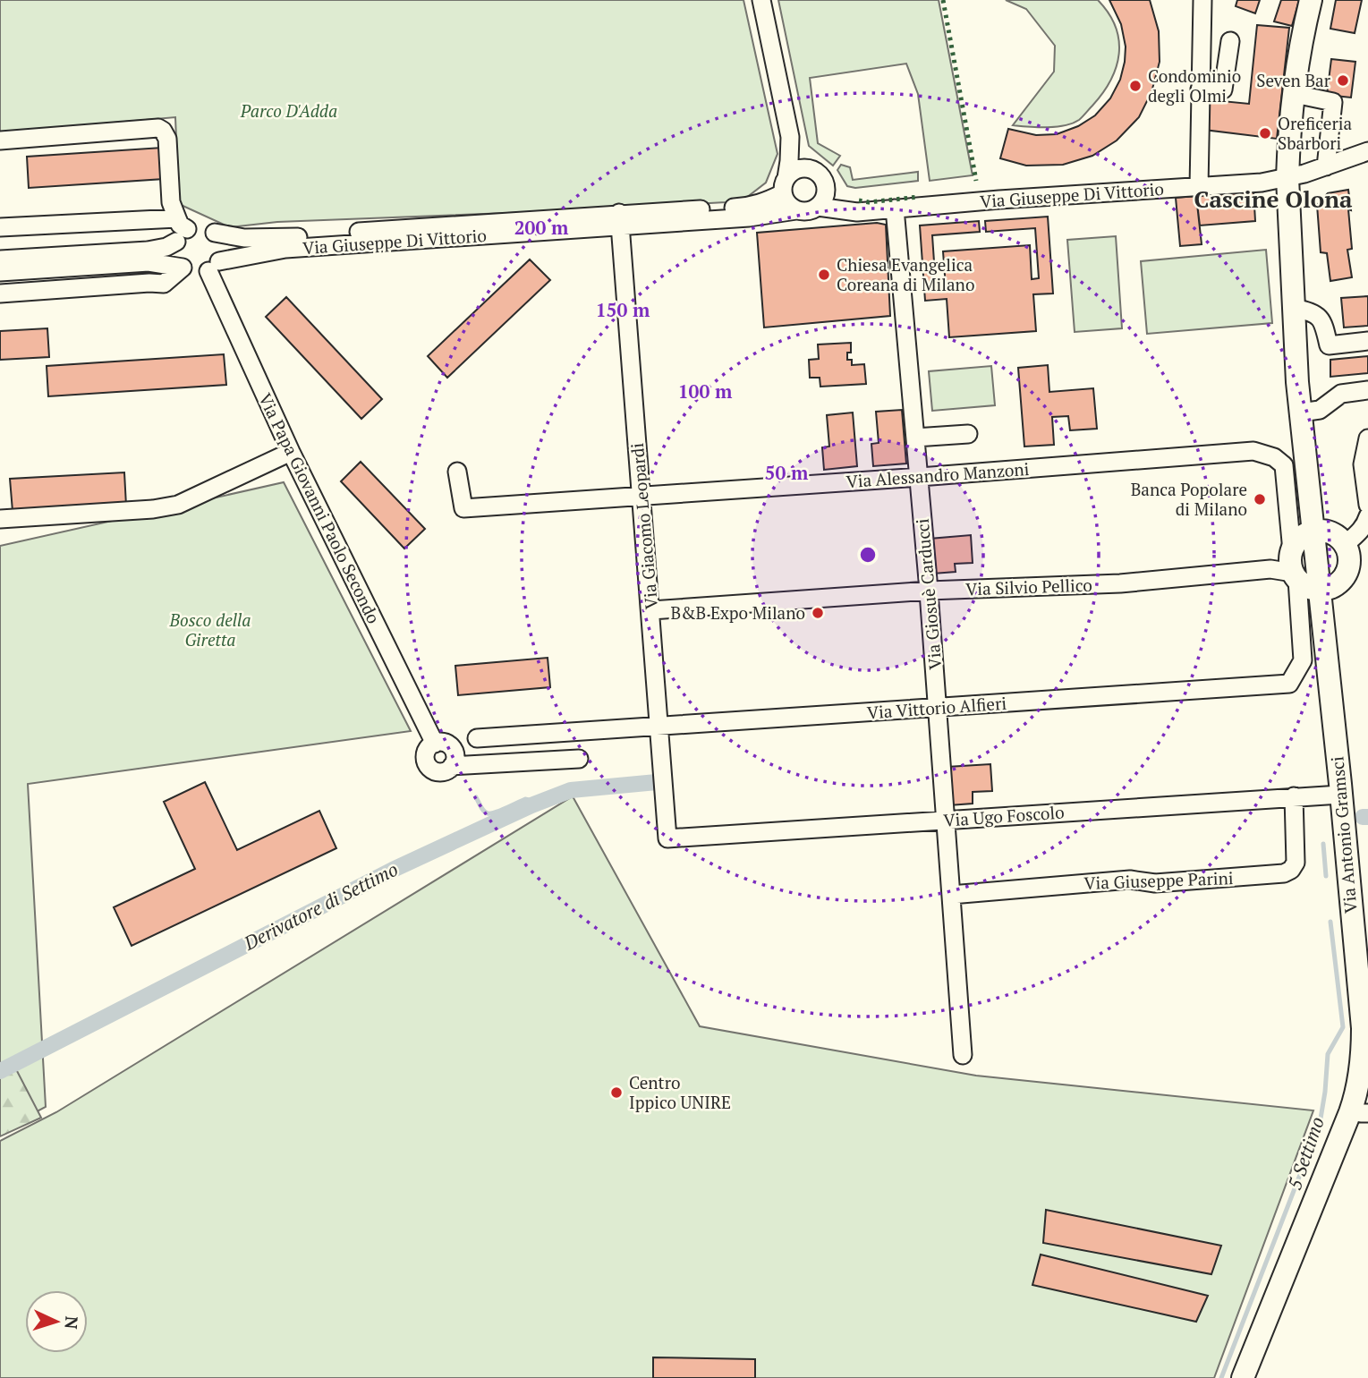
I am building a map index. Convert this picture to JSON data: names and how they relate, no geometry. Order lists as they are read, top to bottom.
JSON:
{
  "streets": {
    "main road": ["Via Antonio Gramsci"],
    "street": [
      "Via Giuseppe Di Vittorio",
      "Via Alessandro Manzoni",
      "Via Papa Giovanni Paolo Secondo",
      "Via Giacomo Leopardi",
      "Via Silvio Pellico",
      "Via Giosuè Carducci",
      "Via Vittorio Alfieri",
      "Via Ugo Foscolo",
      "Via Giuseppe Parini"
    ]
  },
  "crossings": [
    ["Via Giuseppe Di Vittorio", "Via Papa Giovanni Paolo Secondo"],
    ["Via Giuseppe Di Vittorio", "Via Giacomo Leopardi"],
    ["Via Giuseppe Di Vittorio", "Via Giosuè Carducci"],
    ["Via Giuseppe Di Vittorio", "Via Antonio Gramsci"],
    ["Via Alessandro Manzoni", "Via Giacomo Leopardi"],
    ["Via Alessandro Manzoni", "Via Silvio Pellico"],
    ["Via Alessandro Manzoni", "Via Giosuè Carducci"],
    ["Via Alessandro Manzoni", "Via Vittorio Alfieri"],
    ["Via Giacomo Leopardi", "Via Silvio Pellico"],
    ["Via Giacomo Leopardi", "Via Vittorio Alfieri"],
    ["Via Giacomo Leopardi", "Via Ugo Foscolo"],
    ["Via Silvio Pellico", "Via Giosuè Carducci"],
    ["Via Silvio Pellico", "Via Vittorio Alfieri"],
    ["Via Giosuè Carducci", "Via Vittorio Alfieri"],
    ["Via Giosuè Carducci", "Via Ugo Foscolo"],
    ["Via Giosuè Carducci", "Via Giuseppe Parini"],
    ["Via Ugo Foscolo", "Via Antonio Gramsci"],
    ["Via Ugo Foscolo", "Via Giuseppe Parini"]
  ],
  "districts": ["Cascine Olona"],
  "water": ["Derivatore di Settimo", "5 Settimo"],
  "parks": ["Parco D'Adda", "Bosco della Giretta"],
  "places": [
    "Seven Bar",
    "Condominio degli Olmi",
    "Oreficeria Sbarbori",
    "Chiesa Evangelica Coreana di Milano",
    "Banca Popolare di Milano",
    "B&B Expo Milano",
    "Centro Ippico UNIRE"
  ],
  "north": "right",
  "rings": [
    "200 m",
    "150 m",
    "100 m",
    "50 m"
  ]
}
